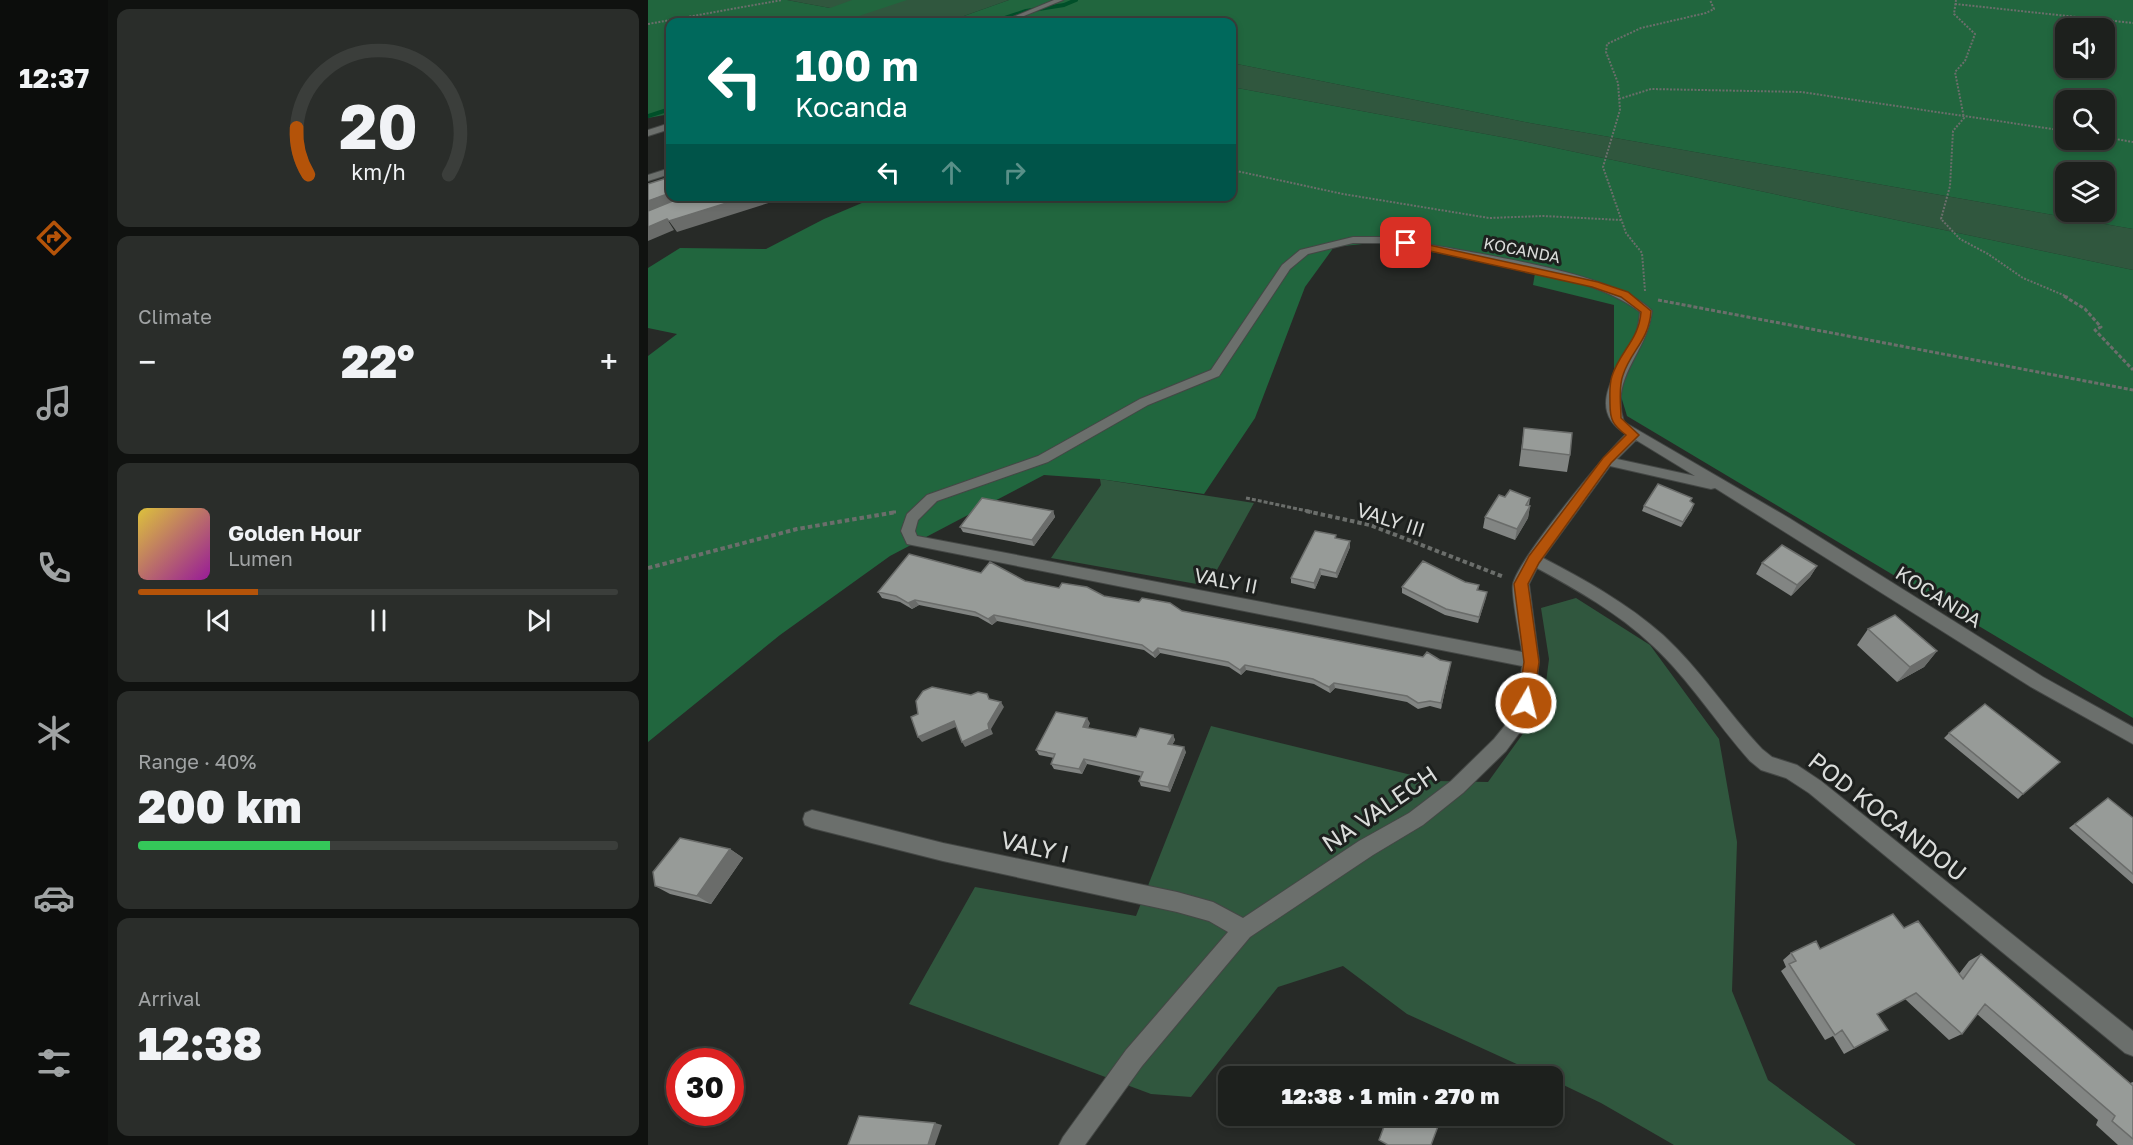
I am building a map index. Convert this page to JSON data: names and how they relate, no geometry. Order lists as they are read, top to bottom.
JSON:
{
  "streets": {
    "street": [
      "KOCANDA",
      "VALY II",
      "NA VALECH",
      "POD KOCANDOU",
      "VALY I"
    ],
    "path": ["VALY III"]
  },
  "crossings": [
    ["KOCANDA", "VALY II"],
    ["VALY III", "NA VALECH"],
    ["VALY II", "NA VALECH"],
    ["NA VALECH", "VALY I"]
  ],
  "page": {
    "tabs": "12:37",
    "turn": ["100 m", "Kocanda"],
    "tile": [
      "Climate",
      ["Range · 40%", "200 km"],
      ["Arrival", "12:38"]
    ],
    "heat": ["−", "22°", "+"],
    "song": ["Golden Hour", "Lumen"],
    "limit": "30",
    "trip": "12:38 · 1 min · 270 m",
    "gauge": ["20", "km/h"]
  }
}
